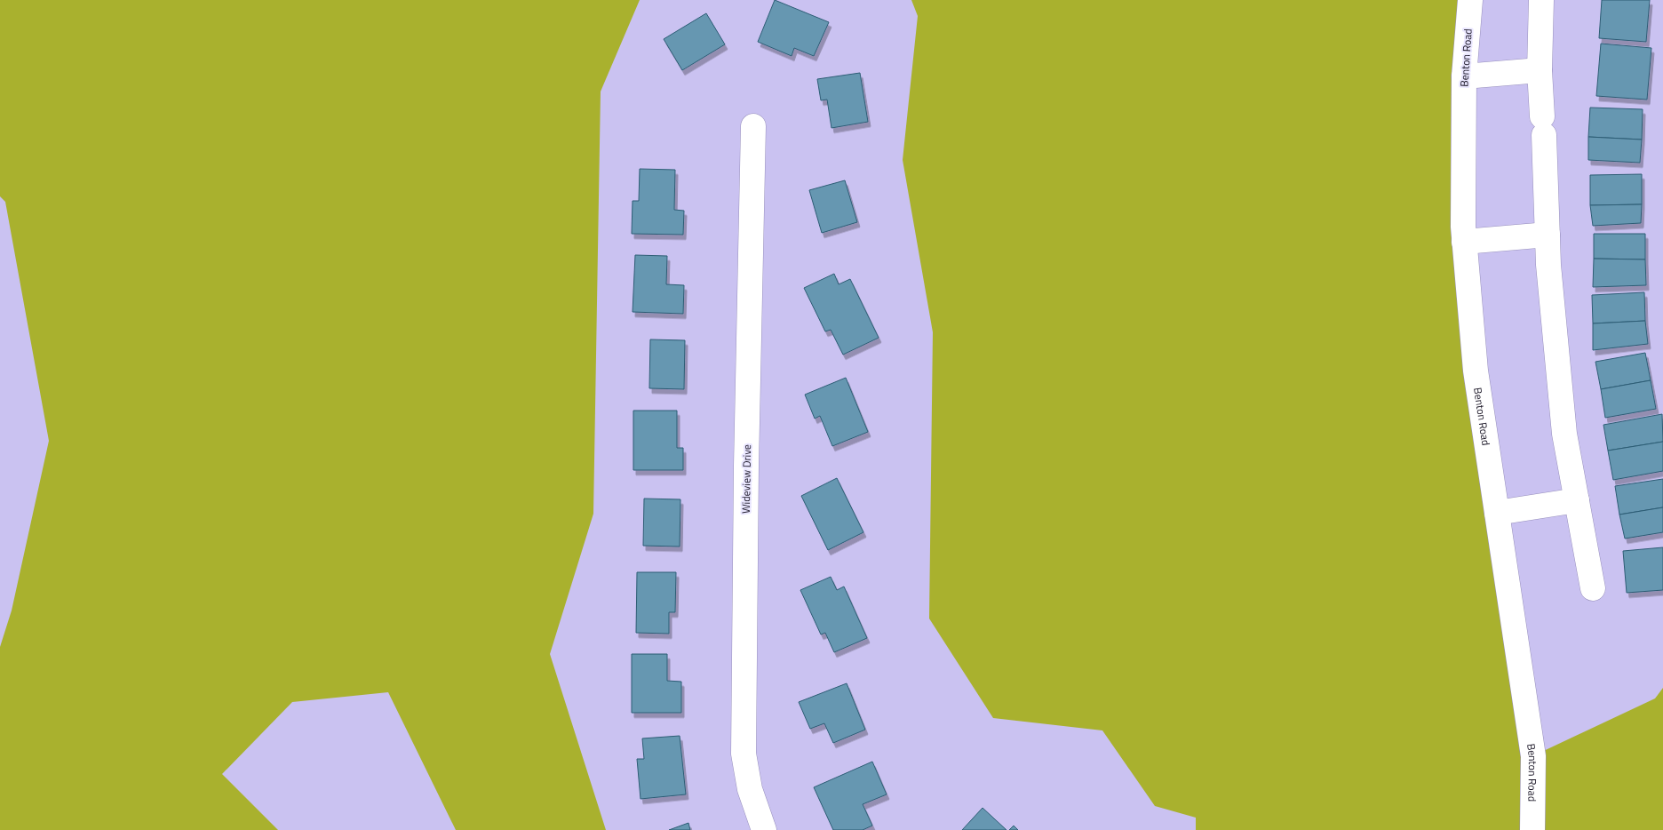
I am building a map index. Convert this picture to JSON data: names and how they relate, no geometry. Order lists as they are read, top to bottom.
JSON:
{
  "streets": {
    "street": ["Benton Road", "Wideview Drive"]
  }
}
